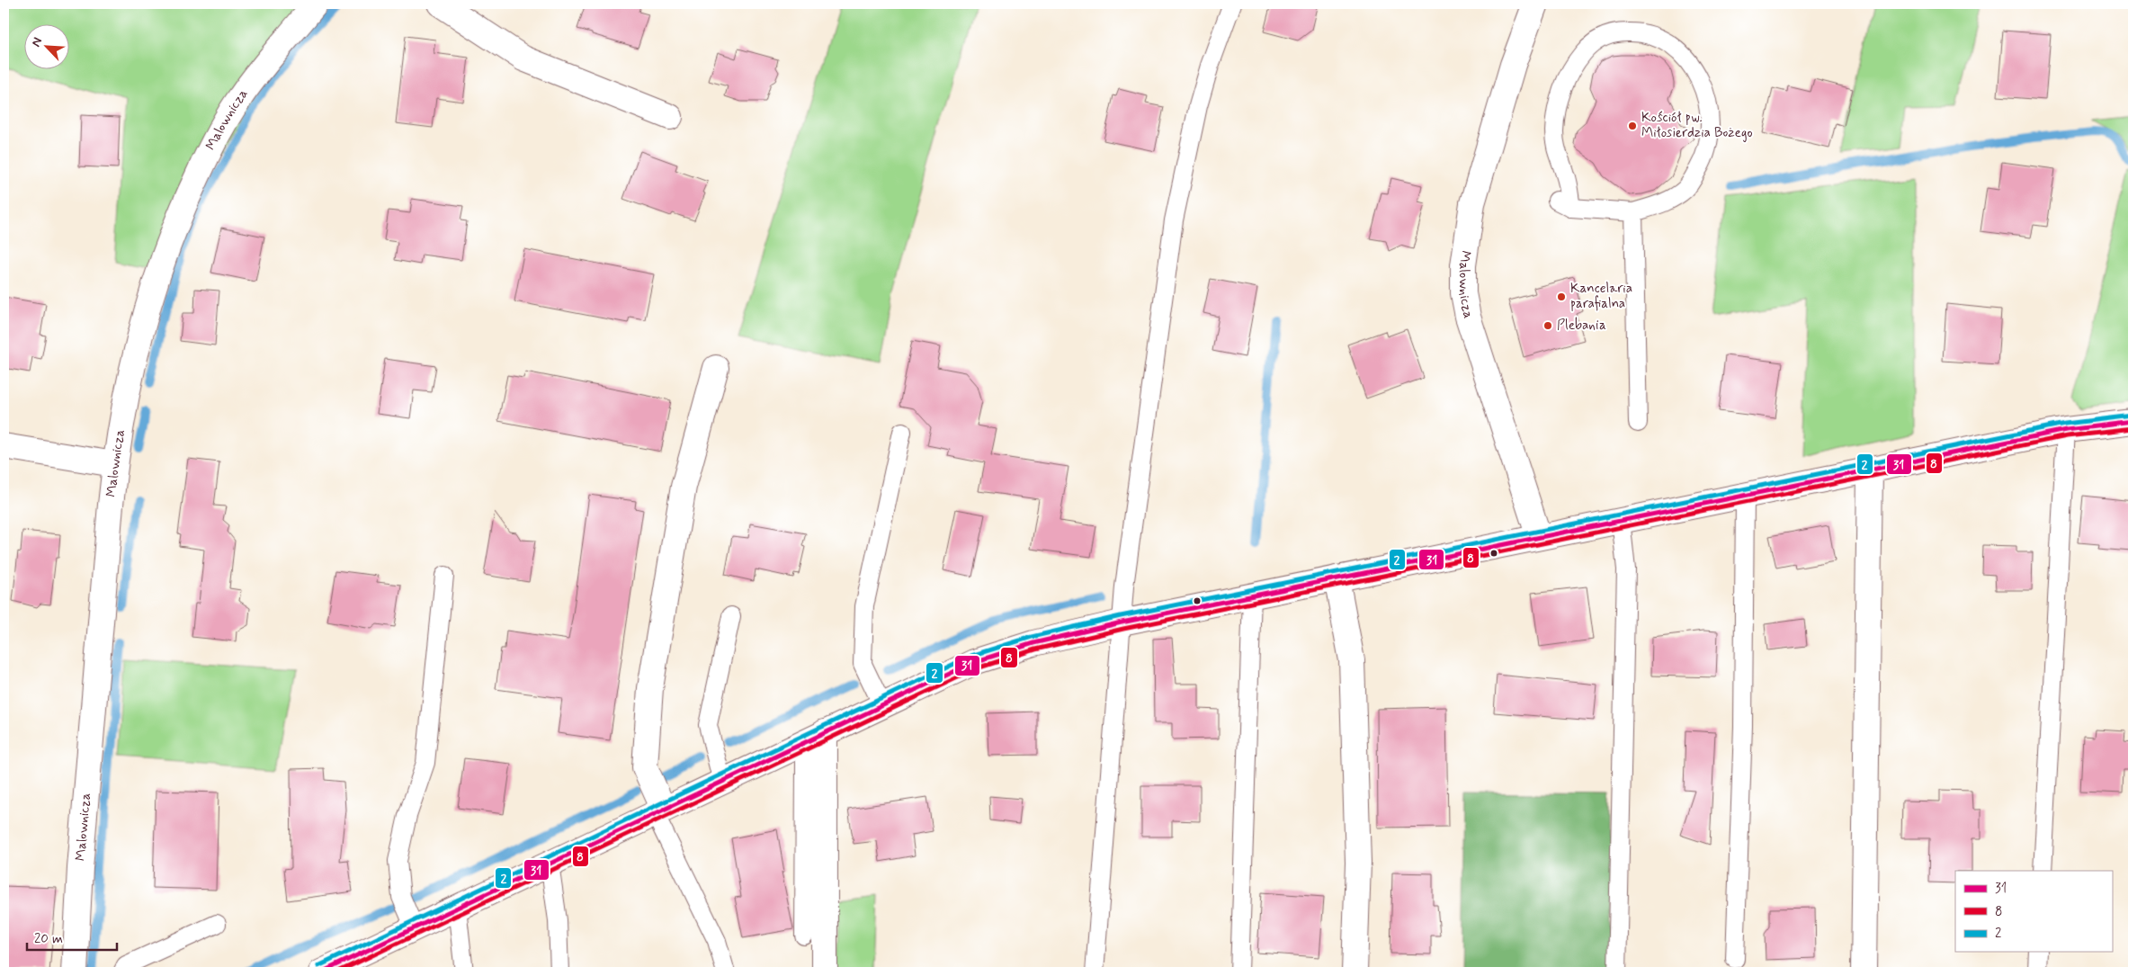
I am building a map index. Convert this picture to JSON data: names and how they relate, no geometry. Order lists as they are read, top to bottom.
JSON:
{
  "streets": {
    "street": ["Malownicza"]
  },
  "places": ["Kościół pw. Miłosierdzia Bożego", "Kancelaria parafialna", "Plebania"],
  "lines": ["transit line 2", "transit line 31", "transit line 8"],
  "legend": ["31", "8", "2"],
  "scale_bar": "20 m",
  "north": "top left"
}
